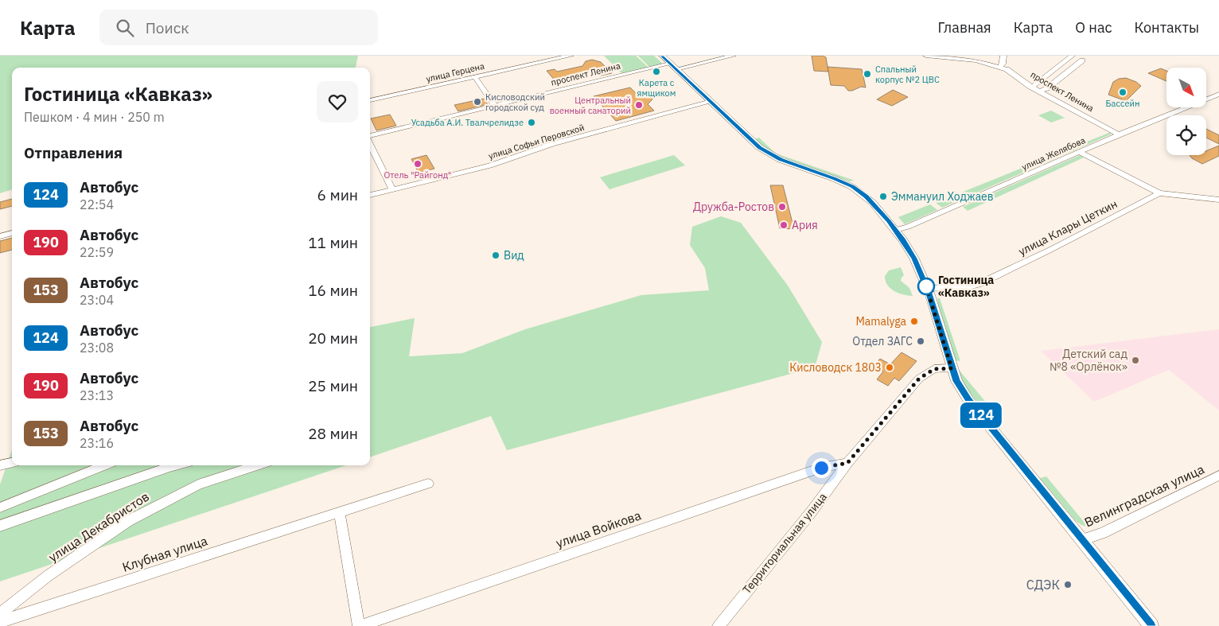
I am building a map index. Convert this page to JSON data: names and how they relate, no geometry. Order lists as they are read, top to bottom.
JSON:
{
  "streets": {
    "street": [
      "улица Герцена",
      "проспект Ленина",
      "улица Софьи Перовской",
      "улица Желябова",
      "улица Клары Цеткин",
      "Велинградская улица",
      "улица Декабристов",
      "улица Войкова",
      "Территориальная улица",
      "Клубная улица"
    ]
  },
  "crossings": [
    ["проспект Ленина", "улица Желябова"],
    ["улица Войкова", "Территориальная улица"]
  ],
  "places": [
    "Карета с ямщиком",
    "Спальный корпус №2 ЦВС",
    "Бассейн",
    "Кисловодский городской суд",
    "Центральный военный санаторий",
    "Усадьба А.И. Твалчрелидзе",
    "Отель \"Райгонд\"",
    "Эммануил Ходжаев",
    "Дружба-Ростов",
    "Ария",
    "Вид",
    "Гостиница «Кавказ»",
    "Mamalyga",
    "Отдел ЗАГС",
    "Детский сад №8 «Орлёнок»",
    "Кисловодск 1803",
    "СДЭК"
  ],
  "lines": ["bus line 124"],
  "north": "bottom right",
  "page": {
    "header": "Карта",
    "search": "Поиск",
    "nav": [
      "Главная",
      "Карта",
      "О нас",
      "Контакты"
    ],
    "on_map": "124",
    "heading": [
      ["Гостиница «Кавказ»", "Пешком · 4 мин · 250 m"],
      "Отправления"
    ],
    "list": [
      {
        "mark": "124",
        "name": "Автобус",
        "note": "22:54",
        "value": "6 мин"
      },
      {
        "mark": "190",
        "name": "Автобус",
        "note": "22:59",
        "value": "11 мин"
      },
      {
        "mark": "153",
        "name": "Автобус",
        "note": "23:04",
        "value": "16 мин"
      },
      {
        "mark": "124",
        "name": "Автобус",
        "note": "23:08",
        "value": "20 мин"
      },
      {
        "mark": "190",
        "name": "Автобус",
        "note": "23:13",
        "value": "25 мин"
      },
      {
        "mark": "153",
        "name": "Автобус",
        "note": "23:16",
        "value": "28 мин"
      }
    ]
  }
}
